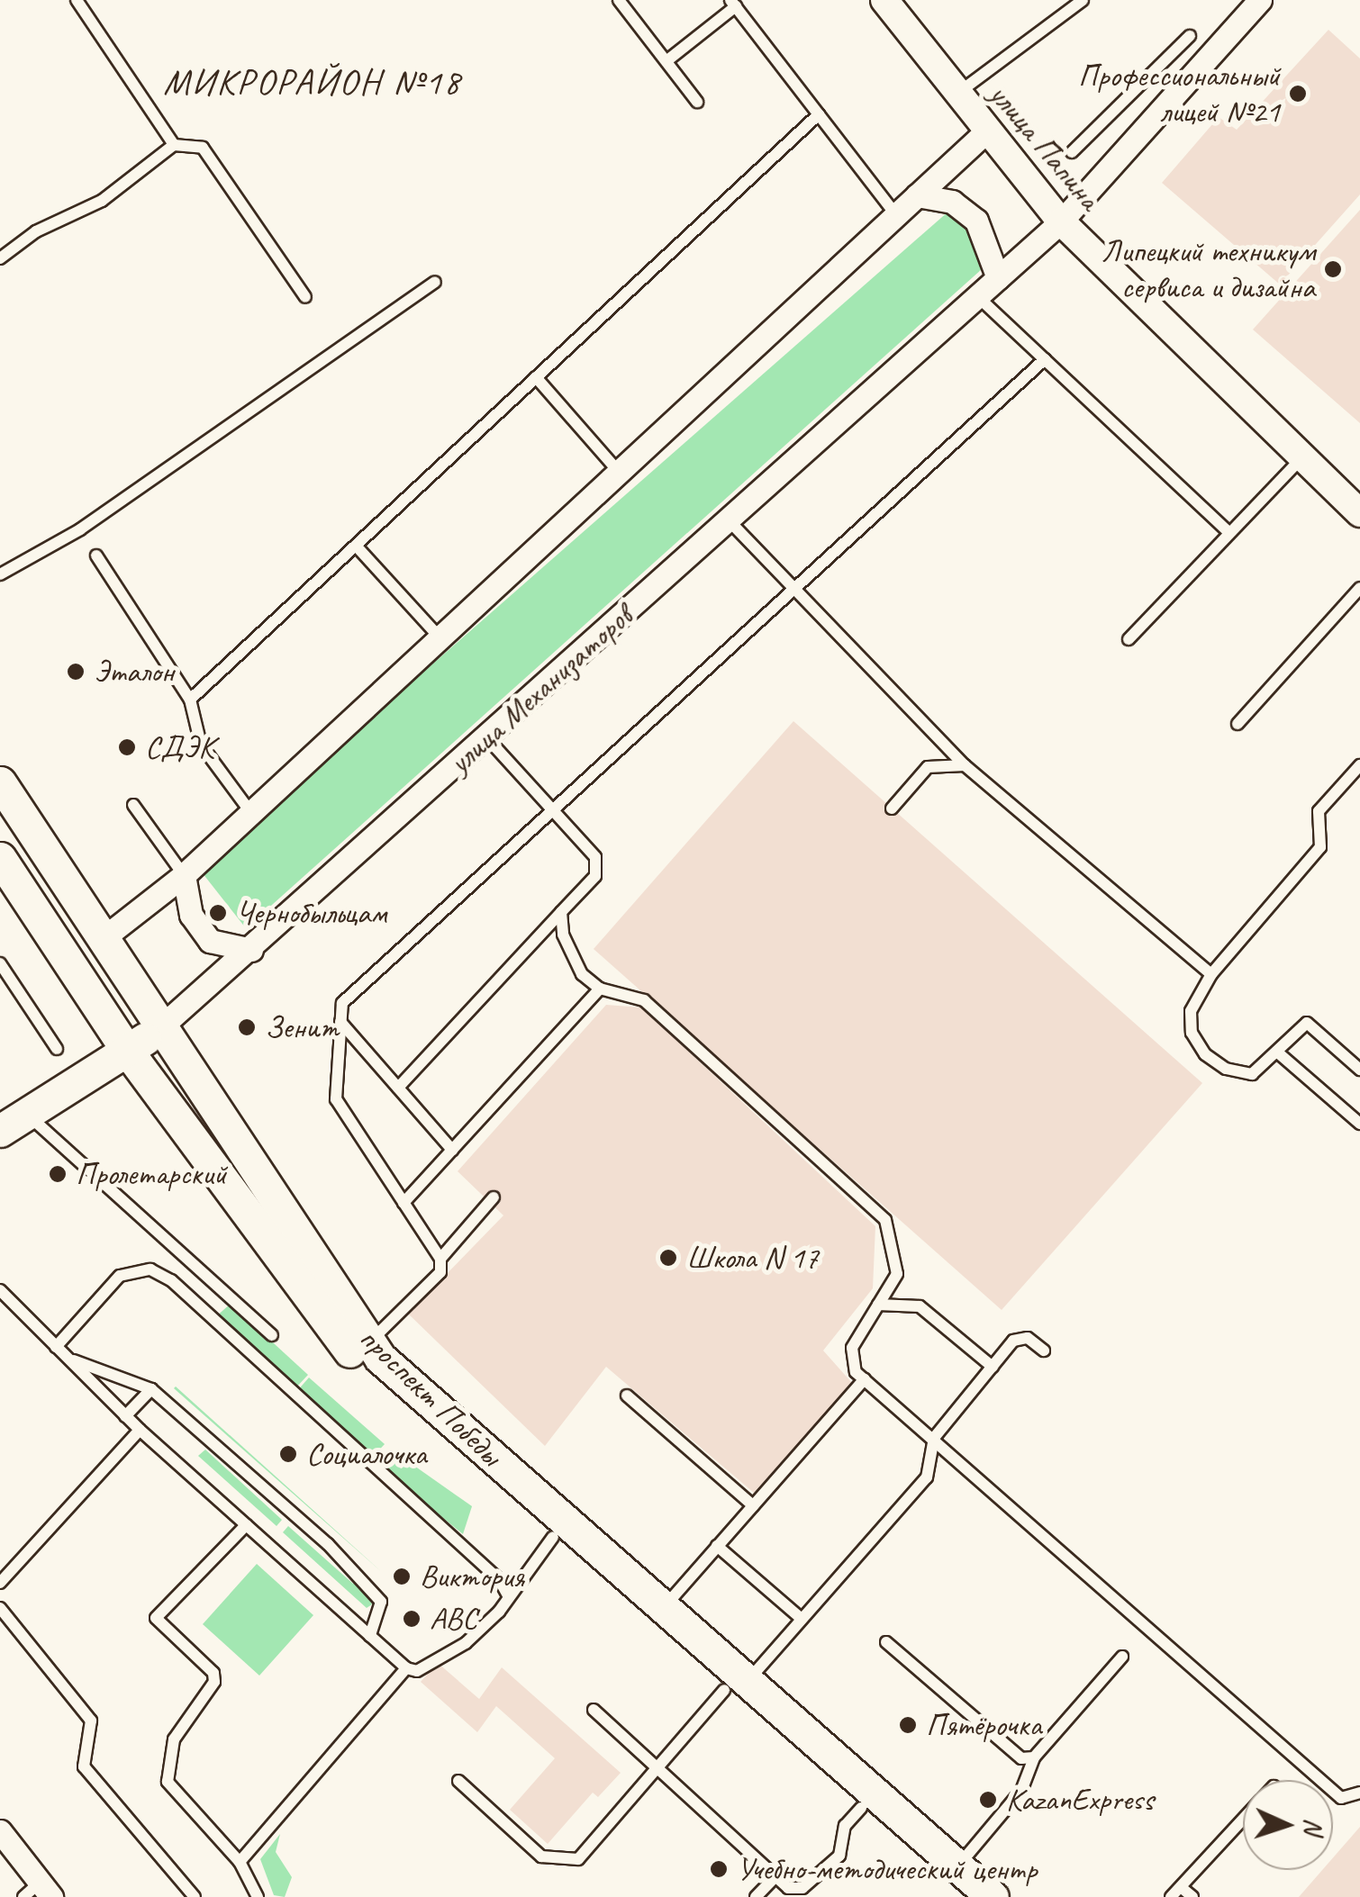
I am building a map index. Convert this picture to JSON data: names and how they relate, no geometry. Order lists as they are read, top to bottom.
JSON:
{
  "streets": {
    "main road": ["улица Механизаторов", "проспект Победы"],
    "street": ["улица Папина"]
  },
  "crossings": [
    ["улица Папина", "улица Механизаторов"],
    ["улица Механизаторов", "проспект Победы"]
  ],
  "districts": ["МИКРОРАЙОН №18"],
  "places": [
    "Профессиональный лицей №21",
    "Липецкий техникум сервиса и дизайна",
    "Эталон",
    "СДЭК",
    "Чернобыльцам",
    "Зенит",
    "Пролетарский",
    "Школа N 17",
    "Социалочка",
    "Виктория",
    "АВС",
    "Пятёрочка",
    "KazanExpress",
    "Учебно-методический центр"
  ],
  "north": "right"
}
